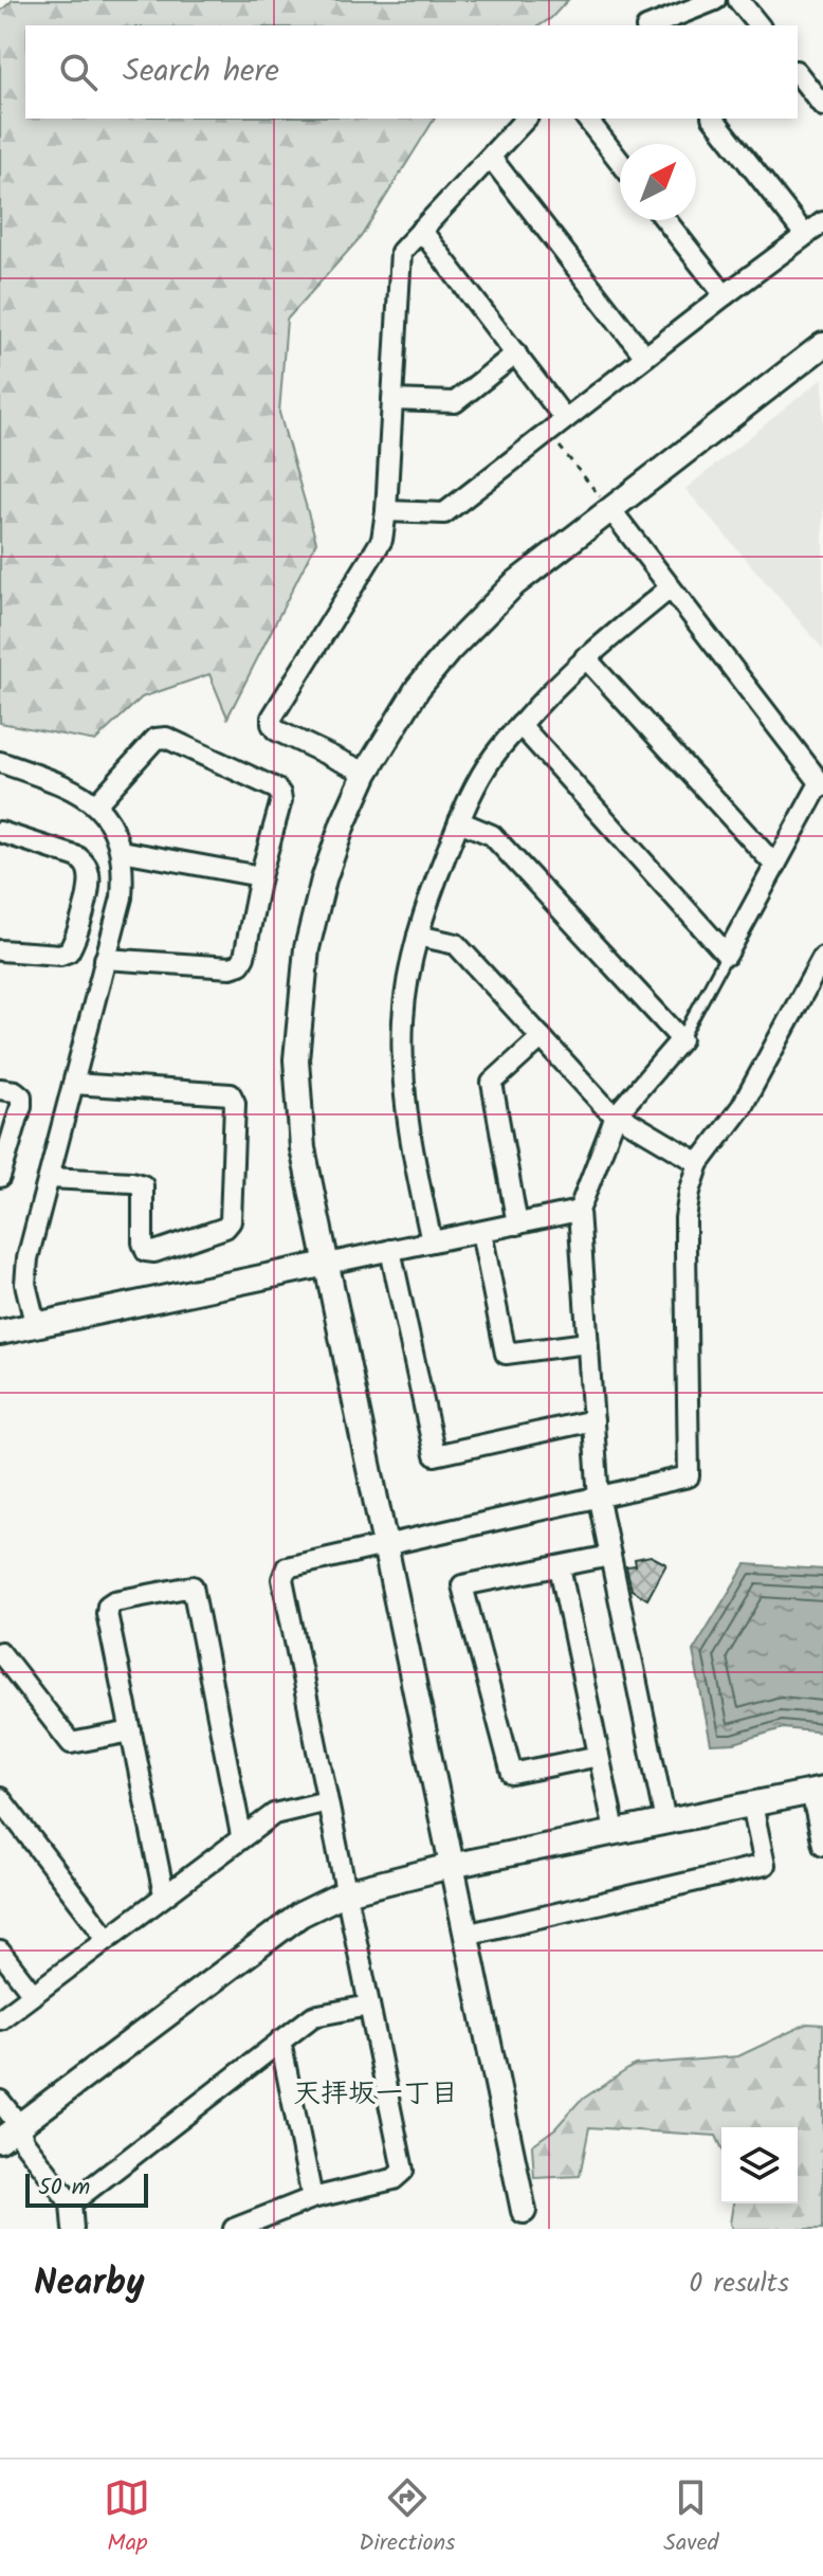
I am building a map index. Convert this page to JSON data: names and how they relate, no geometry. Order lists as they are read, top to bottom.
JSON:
{
  "districts": ["天拝坂一丁目"],
  "scale_bar": "50 m",
  "north": "top right",
  "page": {
    "search": "Search here",
    "scale": "50 m",
    "heading": ["Nearby", "0 results"],
    "nav": ["Map", "Directions", "Saved"]
  }
}
